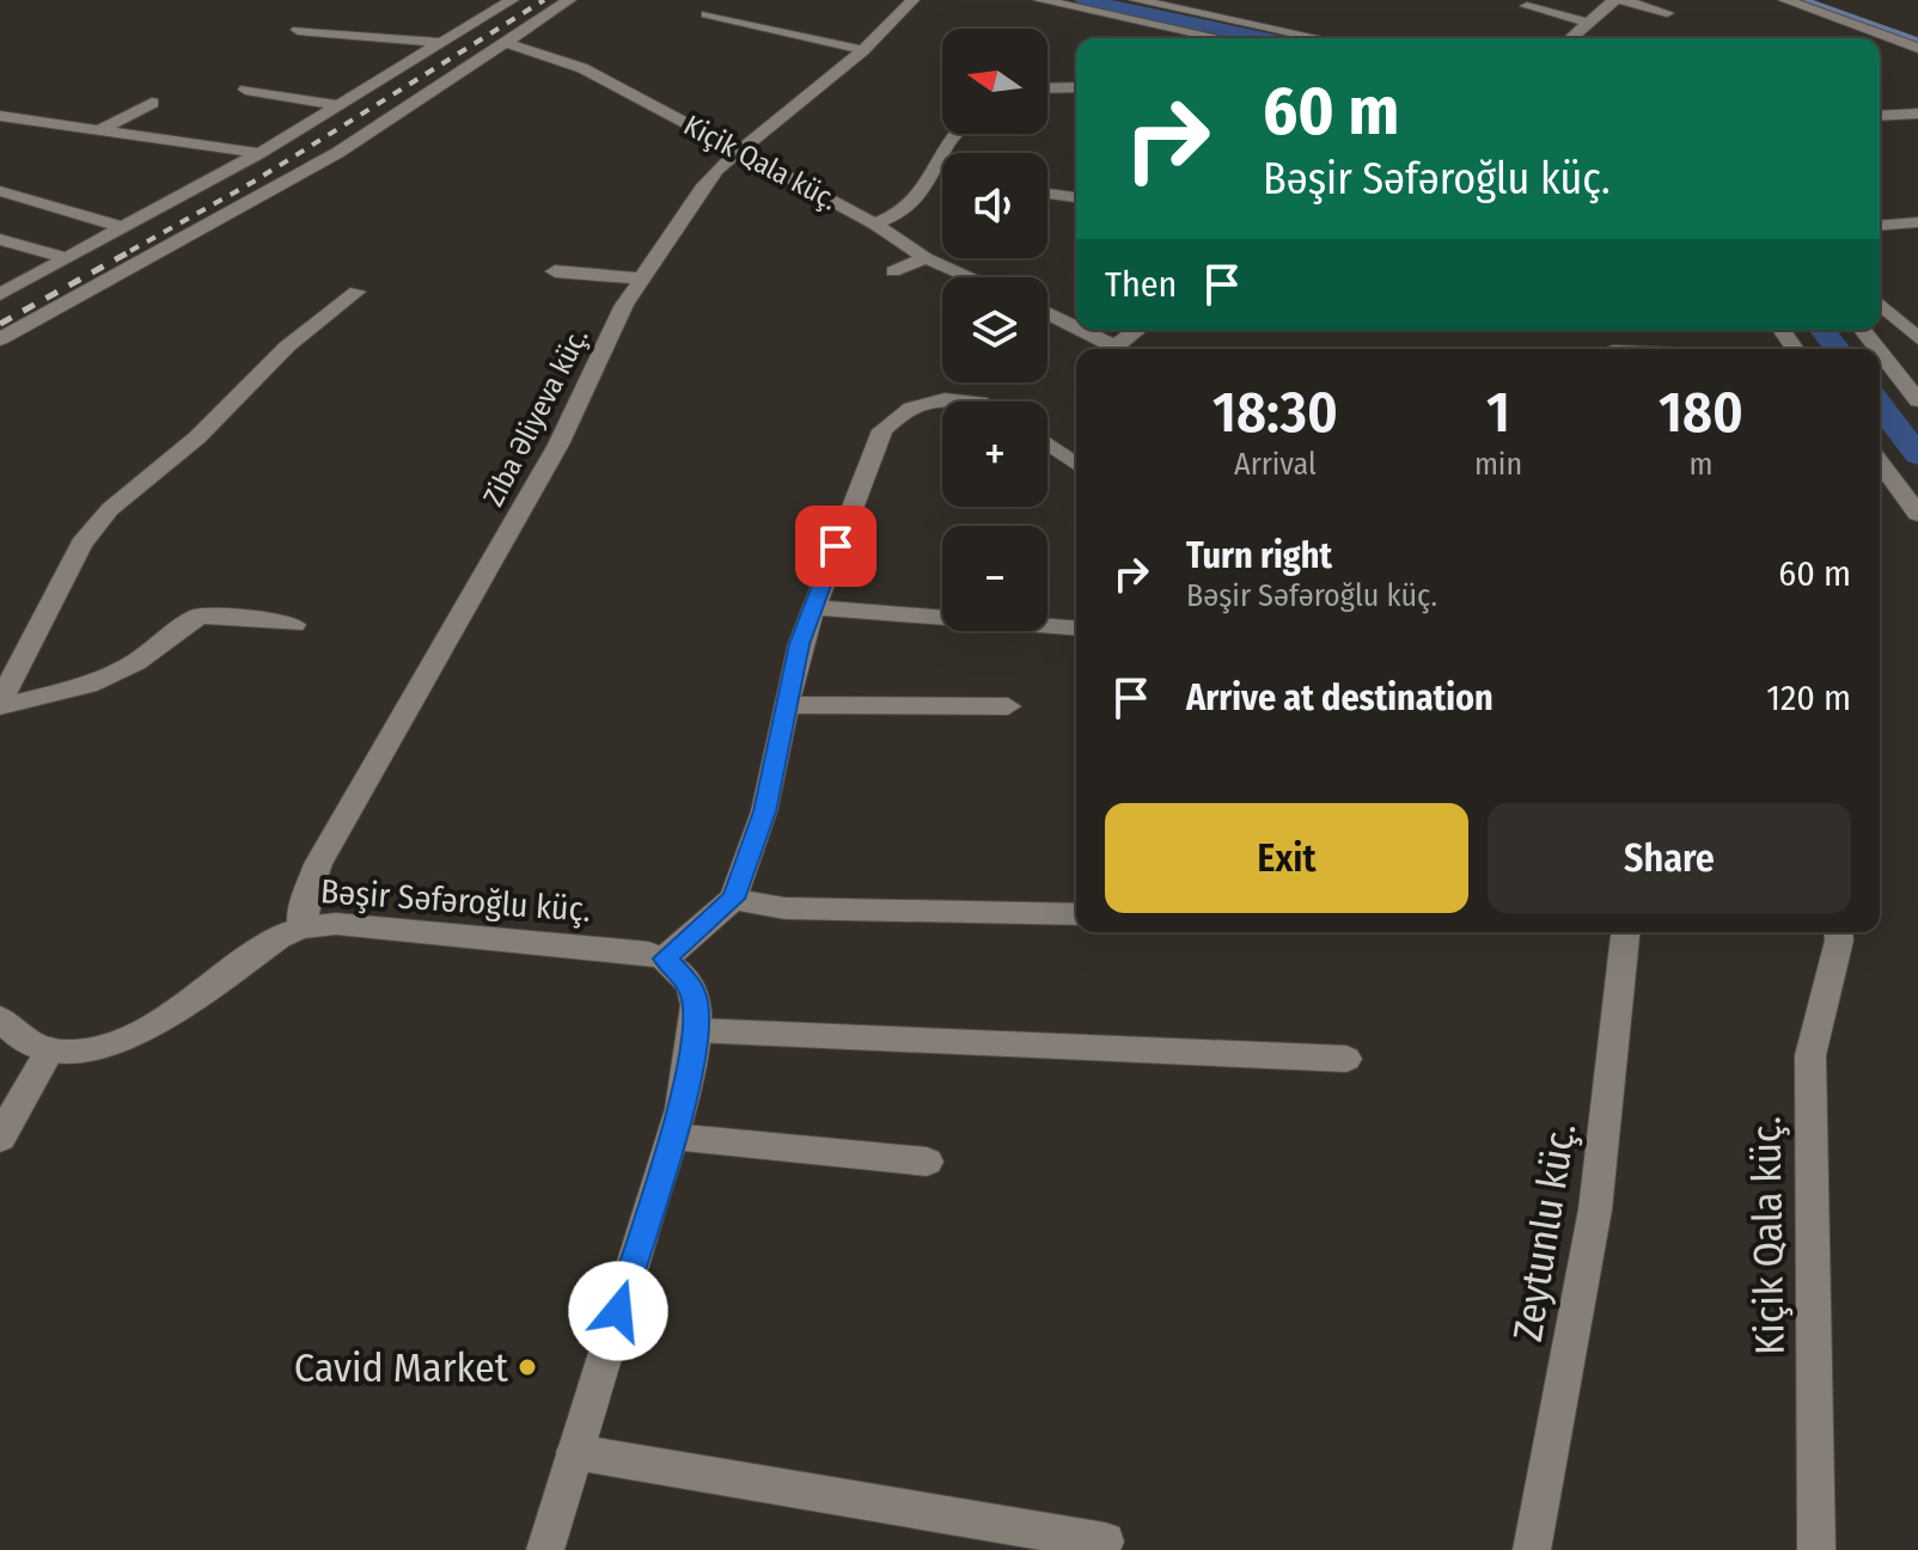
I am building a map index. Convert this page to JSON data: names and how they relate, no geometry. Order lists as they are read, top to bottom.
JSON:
{
  "streets": {
    "street": [
      "Kiçik Qala küç.",
      "Ziba Əliyeva küç.",
      "Bəşir Səfəroğlu küç.",
      "Zeytunlu küç."
    ]
  },
  "crossings": [
    ["Kiçik Qala küç.", "Ziba Əliyeva küç."],
    ["Ziba Əliyeva küç.", "Bəşir Səfəroğlu küç."]
  ],
  "places": ["Cavid Market"],
  "north": "left",
  "page": {
    "map_buttons": ["+", "−"],
    "turn": ["60 m", "Bəşir Səfəroğlu küç."],
    "then": "Then",
    "eta": [
      "18:30",
      "Arrival",
      "1",
      "min",
      "180",
      "m"
    ],
    "list": [
      {
        "name": "Turn right",
        "note": "Bəşir Səfəroğlu küç.",
        "value": "60 m"
      },
      {
        "name": "Arrive at destination",
        "value": "120 m"
      }
    ],
    "buttons": ["Exit", "Share"]
  }
}
